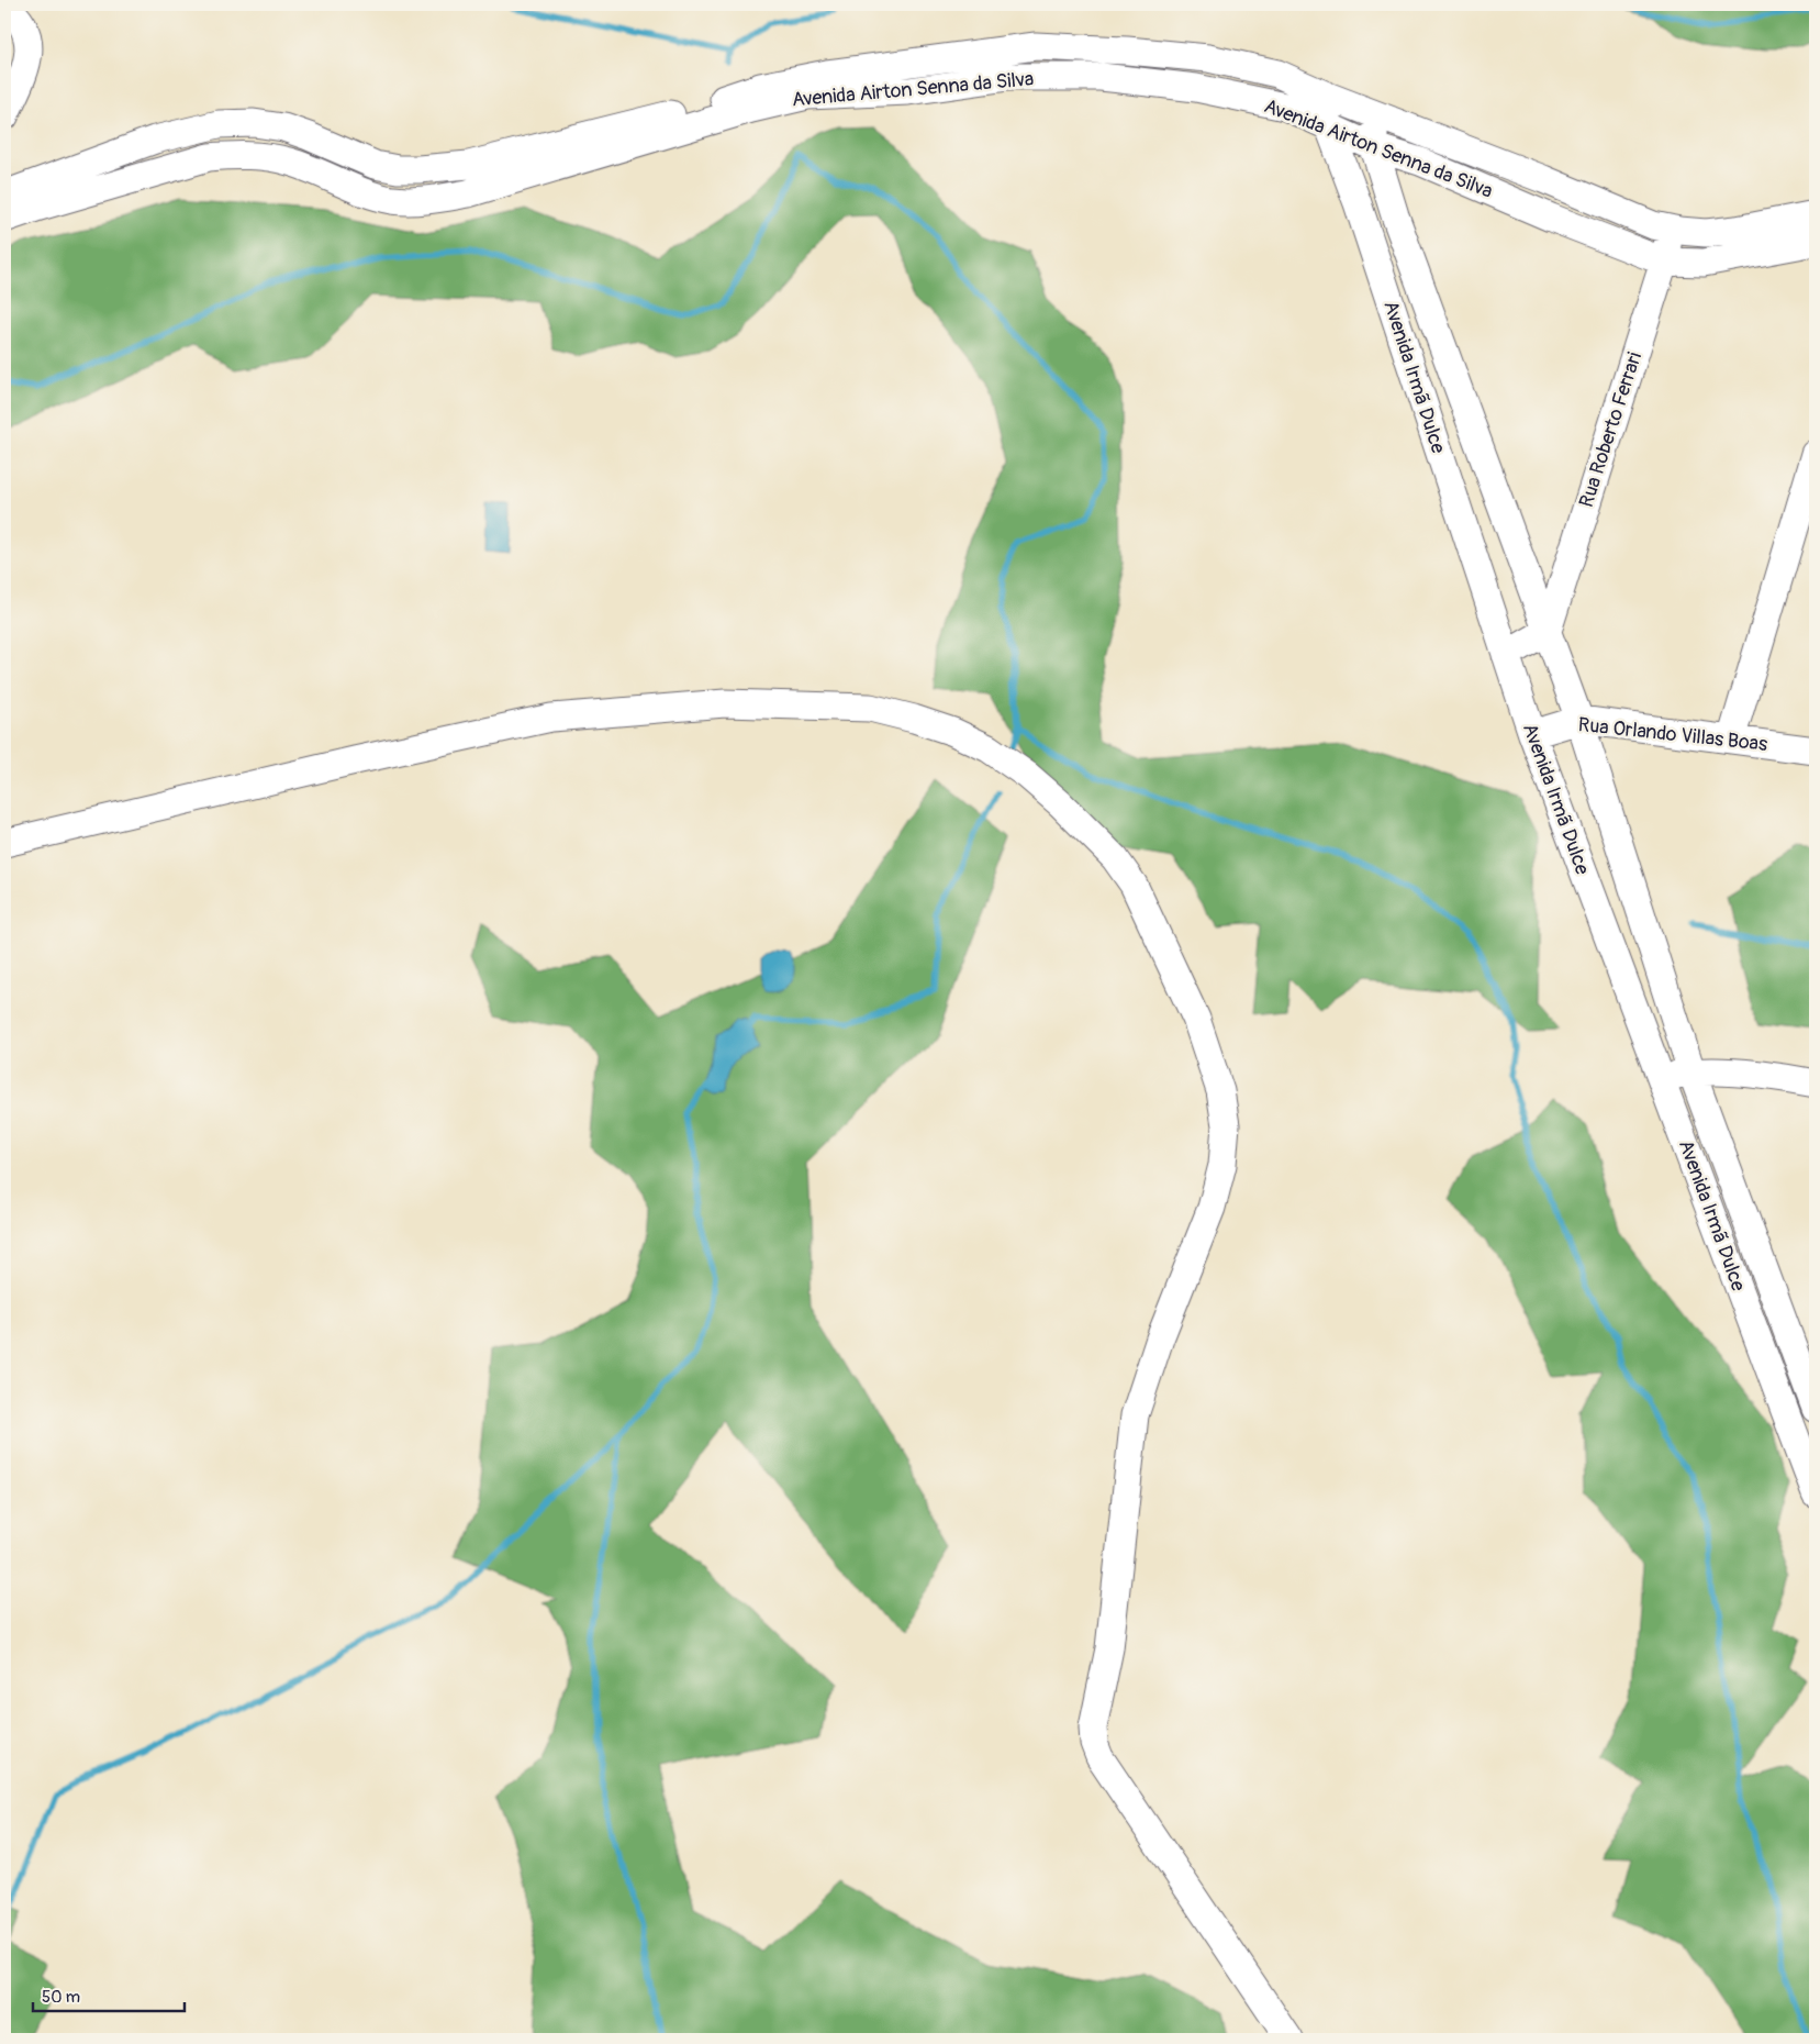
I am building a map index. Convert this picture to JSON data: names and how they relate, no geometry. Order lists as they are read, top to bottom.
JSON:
{
  "streets": {
    "street": [
      "Avenida Airton Senna da Silva",
      "Avenida Irmã Dulce",
      "Rua Roberto Ferrari",
      "Rua Orlando Villas Boas"
    ]
  },
  "crossings": [
    ["Avenida Airton Senna da Silva", "Avenida Irmã Dulce"],
    ["Avenida Airton Senna da Silva", "Rua Roberto Ferrari"],
    ["Avenida Irmã Dulce", "Rua Roberto Ferrari"],
    ["Avenida Irmã Dulce", "Rua Orlando Villas Boas"]
  ],
  "scale_bar": "50 m"
}
